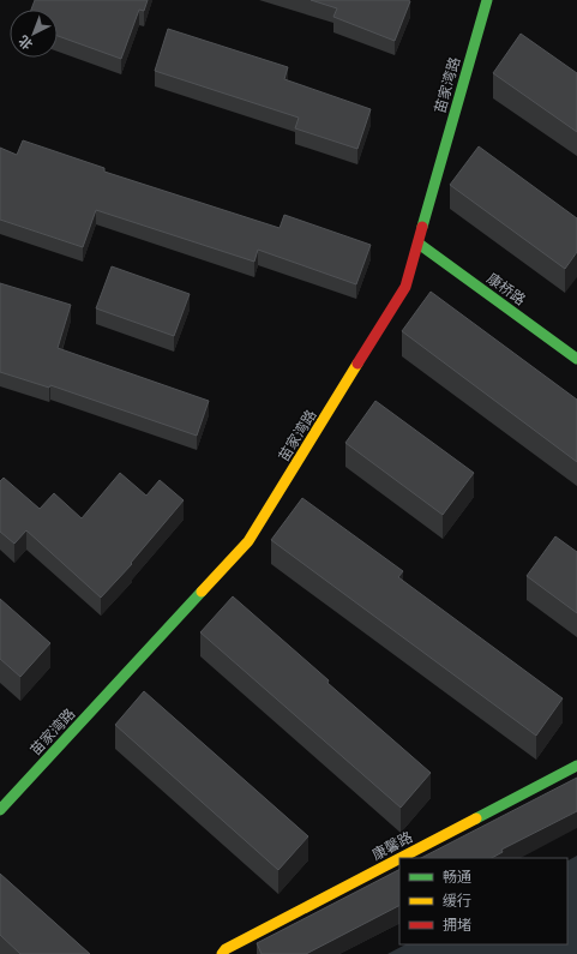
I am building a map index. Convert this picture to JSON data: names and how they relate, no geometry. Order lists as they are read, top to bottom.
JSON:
{
  "streets": {
    "street": ["苗家湾路", "康桥路", "康馨路"]
  },
  "crossings": [
    ["苗家湾路", "康桥路"]
  ],
  "legend": ["畅通", "缓行", "拥堵"],
  "north": "bottom left"
}
